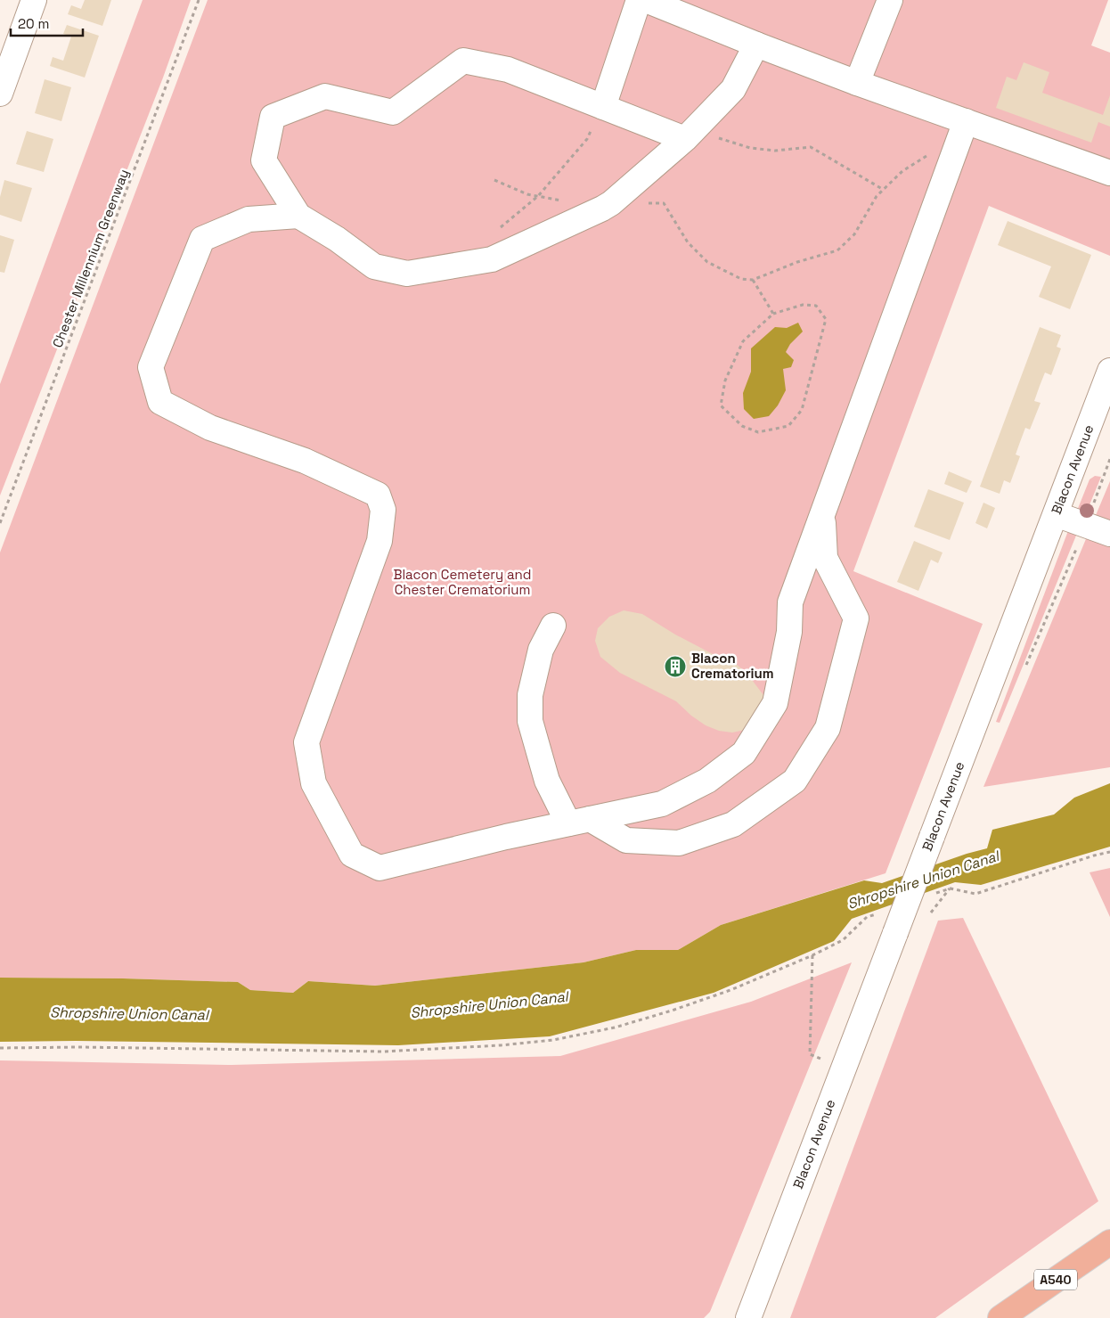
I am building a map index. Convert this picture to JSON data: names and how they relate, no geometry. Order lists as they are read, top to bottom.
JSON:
{
  "streets": {
    "main road": ["A540"],
    "street": ["Blacon Avenue"],
    "path": ["Chester Millennium Greenway"]
  },
  "water": ["Shropshire Union Canal"],
  "parks": ["Blacon Cemetery and Chester Crematorium"],
  "places": {
    "building": ["Blacon Crematorium"]
  },
  "scale_bar": "20 m"
}
